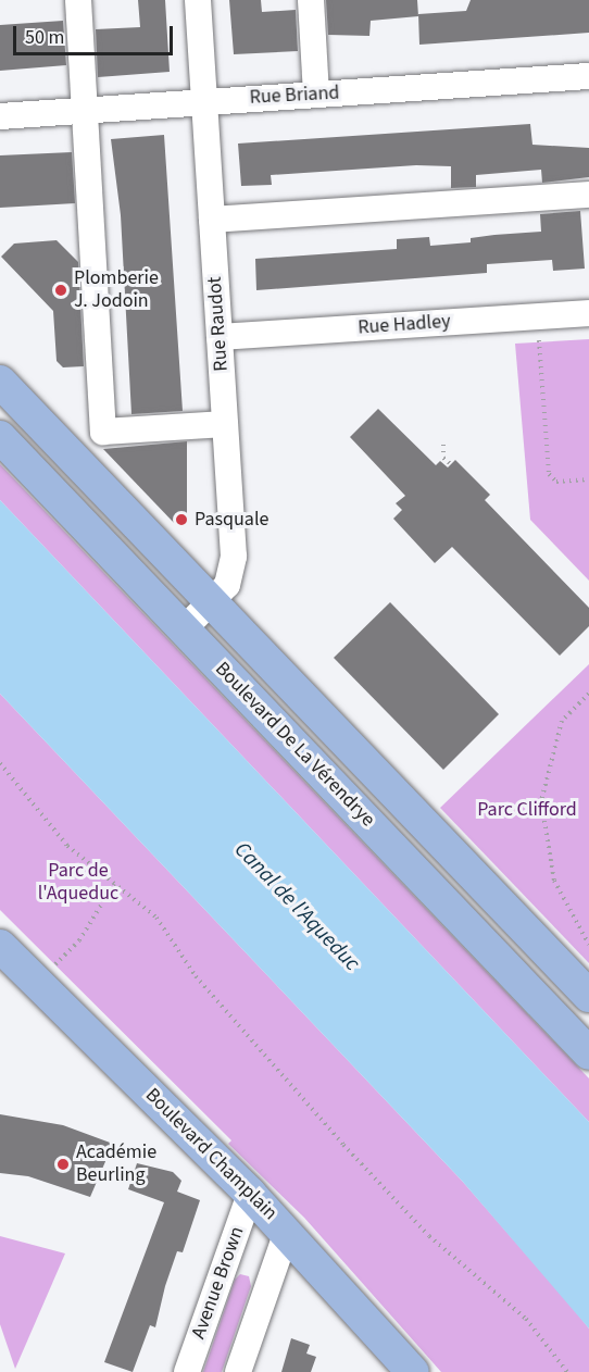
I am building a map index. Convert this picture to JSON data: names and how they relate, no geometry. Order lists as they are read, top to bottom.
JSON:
{
  "streets": {
    "main road": ["Boulevard De La Vérendrye", "Boulevard Champlain"],
    "street": [
      "Rue Briand",
      "Rue Raudot",
      "Rue Hadley",
      "Avenue Brown"
    ]
  },
  "crossings": [
    ["Rue Briand", "Rue Raudot"],
    ["Rue Raudot", "Rue Hadley"],
    ["Rue Raudot", "Boulevard De La Vérendrye"],
    ["Boulevard Champlain", "Avenue Brown"]
  ],
  "water": ["Canal de l'Aqueduc"],
  "parks": ["Parc Clifford", "Parc de l'Aqueduc"],
  "places": ["Plomberie J. Jodoin", "Pasquale", "Académie Beurling"],
  "scale_bar": "50 m"
}
